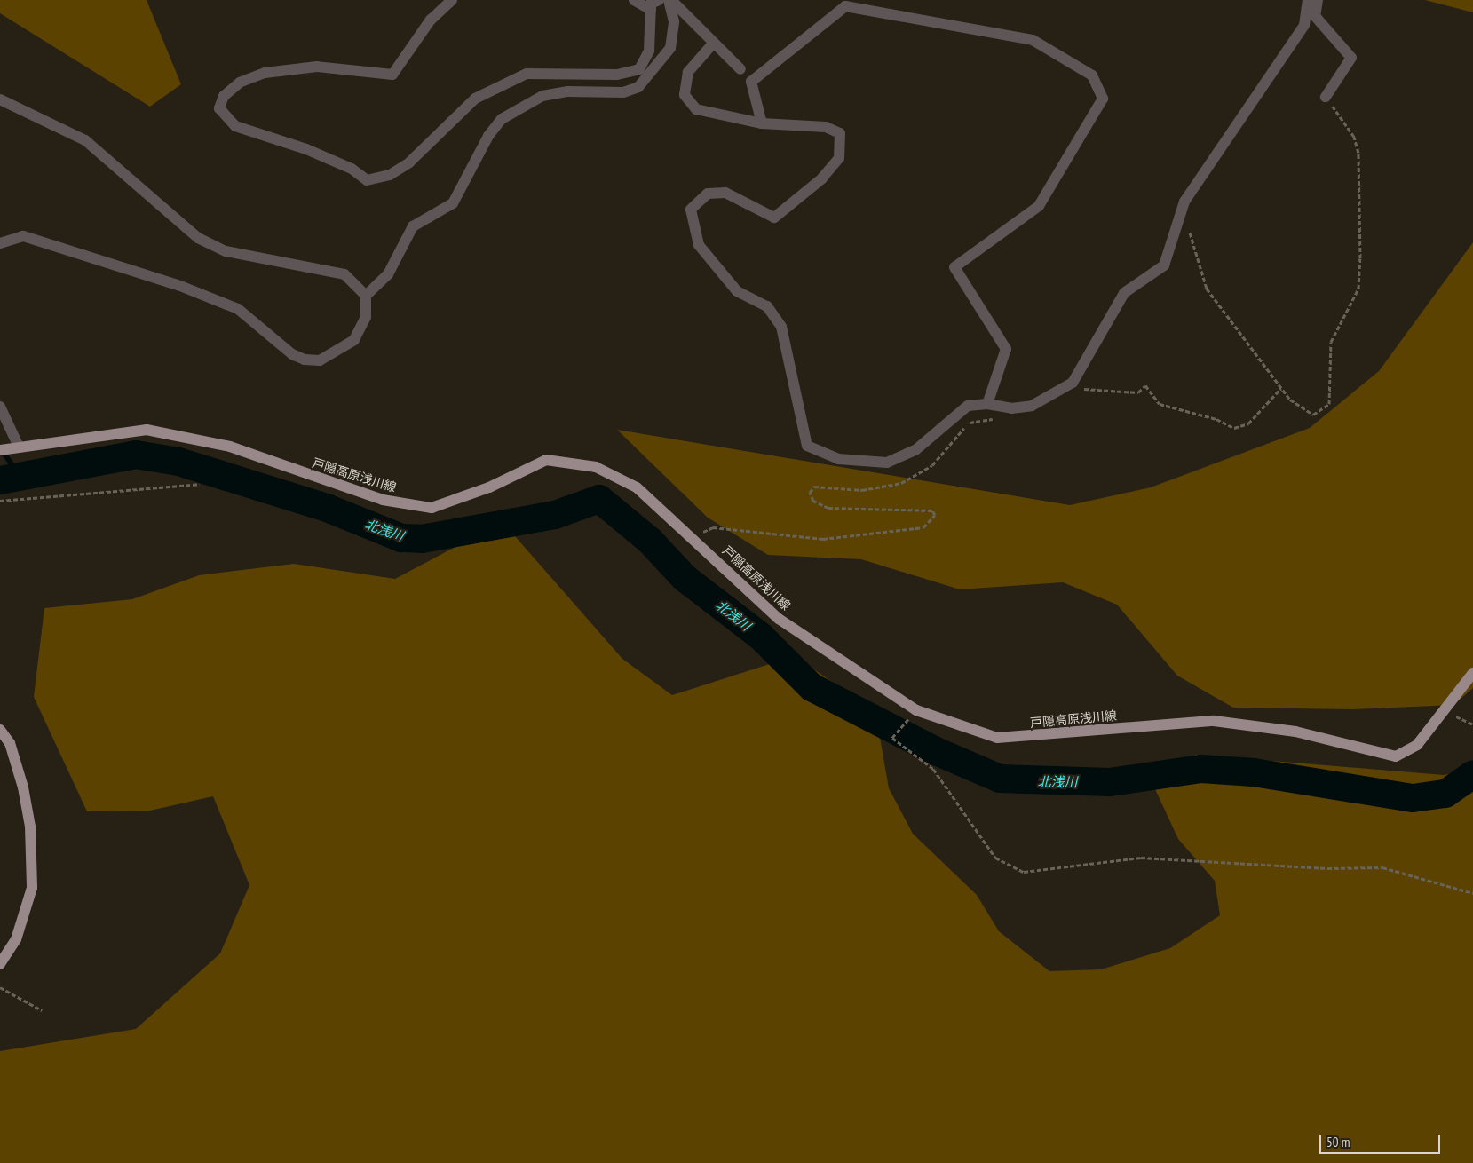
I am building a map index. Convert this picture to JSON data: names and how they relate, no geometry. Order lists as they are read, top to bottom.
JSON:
{
  "streets": {
    "main road": ["戸隠高原浅川線"]
  },
  "water": ["北浅川"],
  "scale_bar": "50 m"
}
